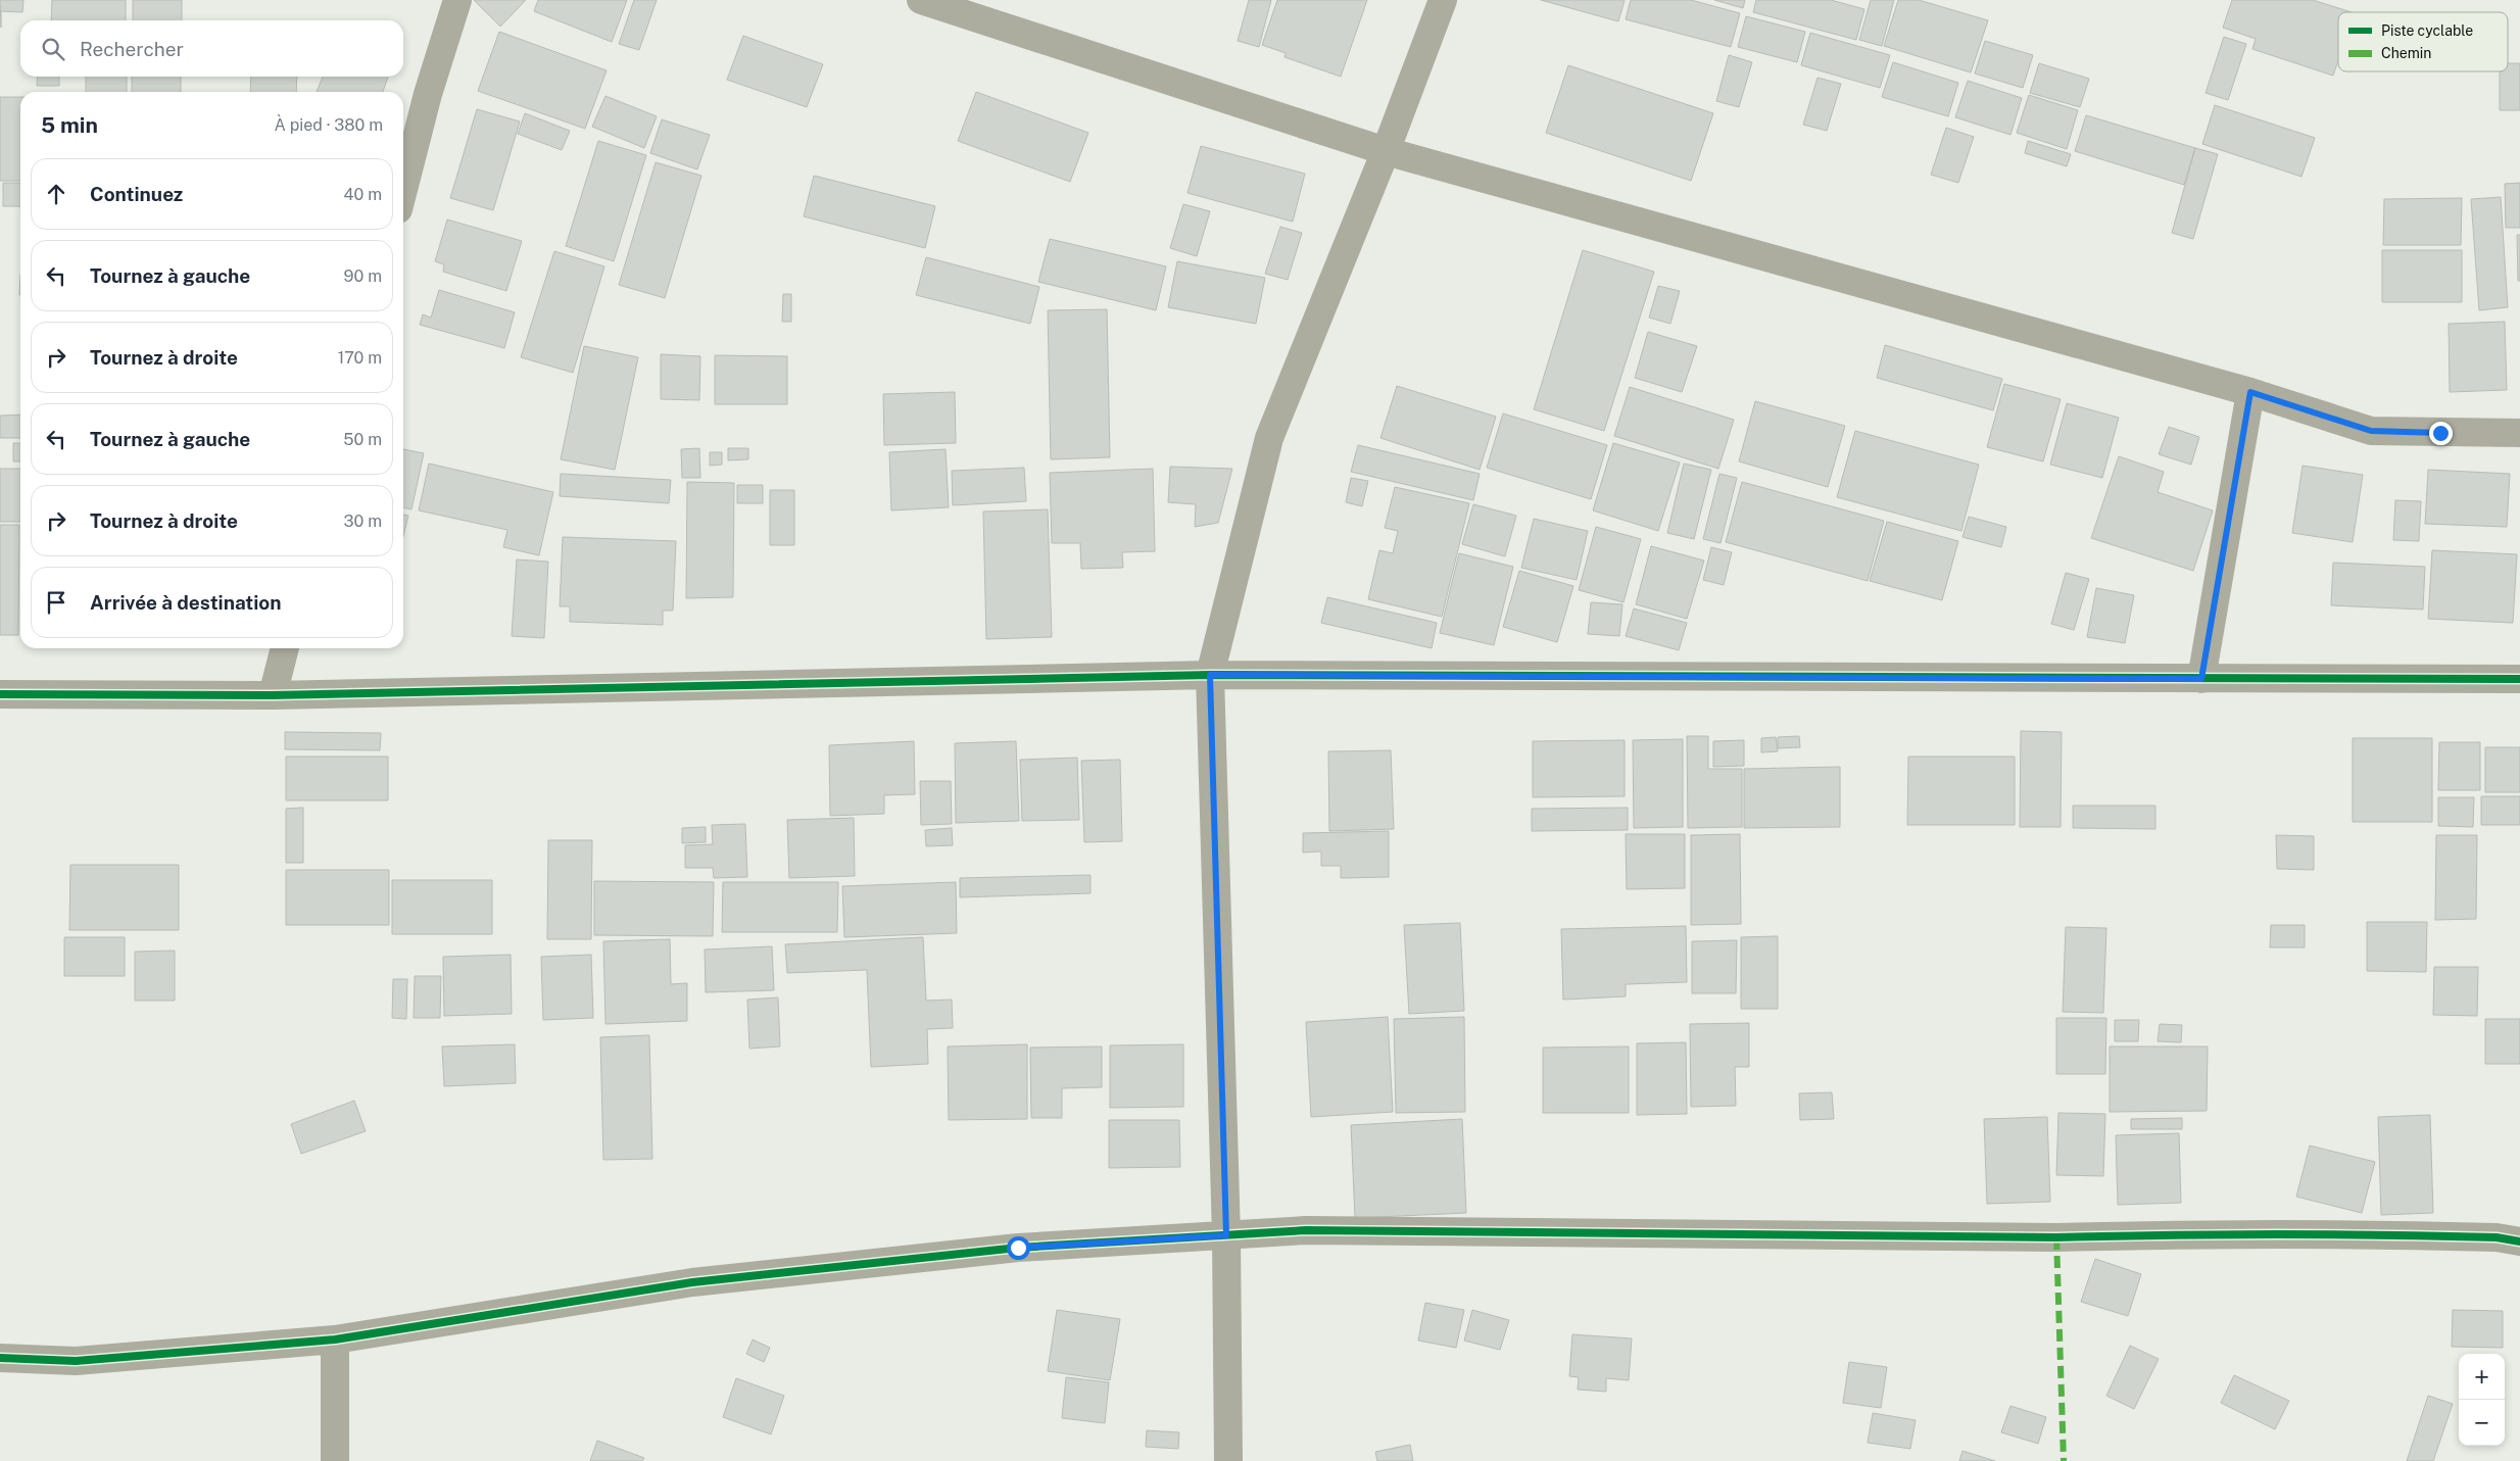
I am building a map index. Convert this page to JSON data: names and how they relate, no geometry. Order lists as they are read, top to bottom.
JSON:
{
  "legend": ["Piste cyclable", "Chemin"],
  "page": {
    "search": "Rechercher",
    "heading": ["5 min", "À pied · 380 m"],
    "list": [
      ["Continuez", "40 m"],
      ["Tournez à gauche", "90 m"],
      ["Tournez à droite", "170 m"],
      ["Tournez à gauche", "50 m"],
      ["Tournez à droite", "30 m"],
      "Arrivée à destination"
    ],
    "map_buttons": ["+", "−"]
  }
}
